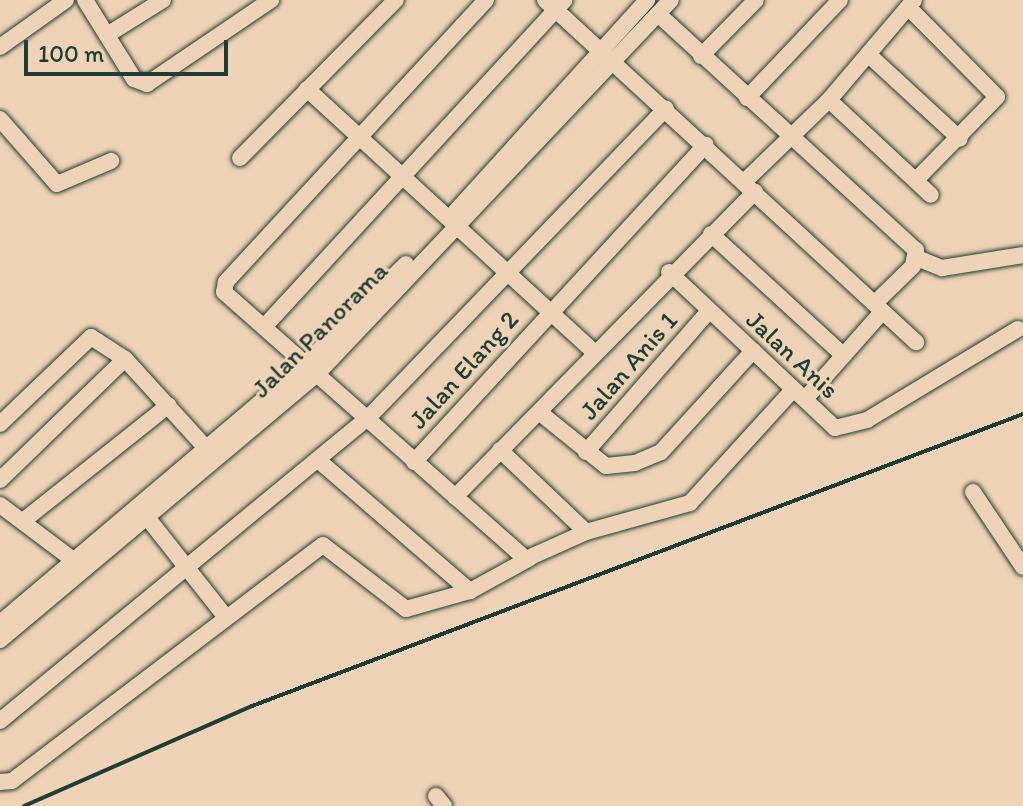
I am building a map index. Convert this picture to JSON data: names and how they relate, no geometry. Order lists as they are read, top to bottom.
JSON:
{
  "streets": {
    "street": [
      "Jalan Panorama",
      "Jalan Anis",
      "Jalan Anis 1",
      "Jalan Elang 2"
    ]
  },
  "crossings": [
    ["Jalan Anis", "Jalan Anis 1"]
  ],
  "scale_bar": "100 m"
}
